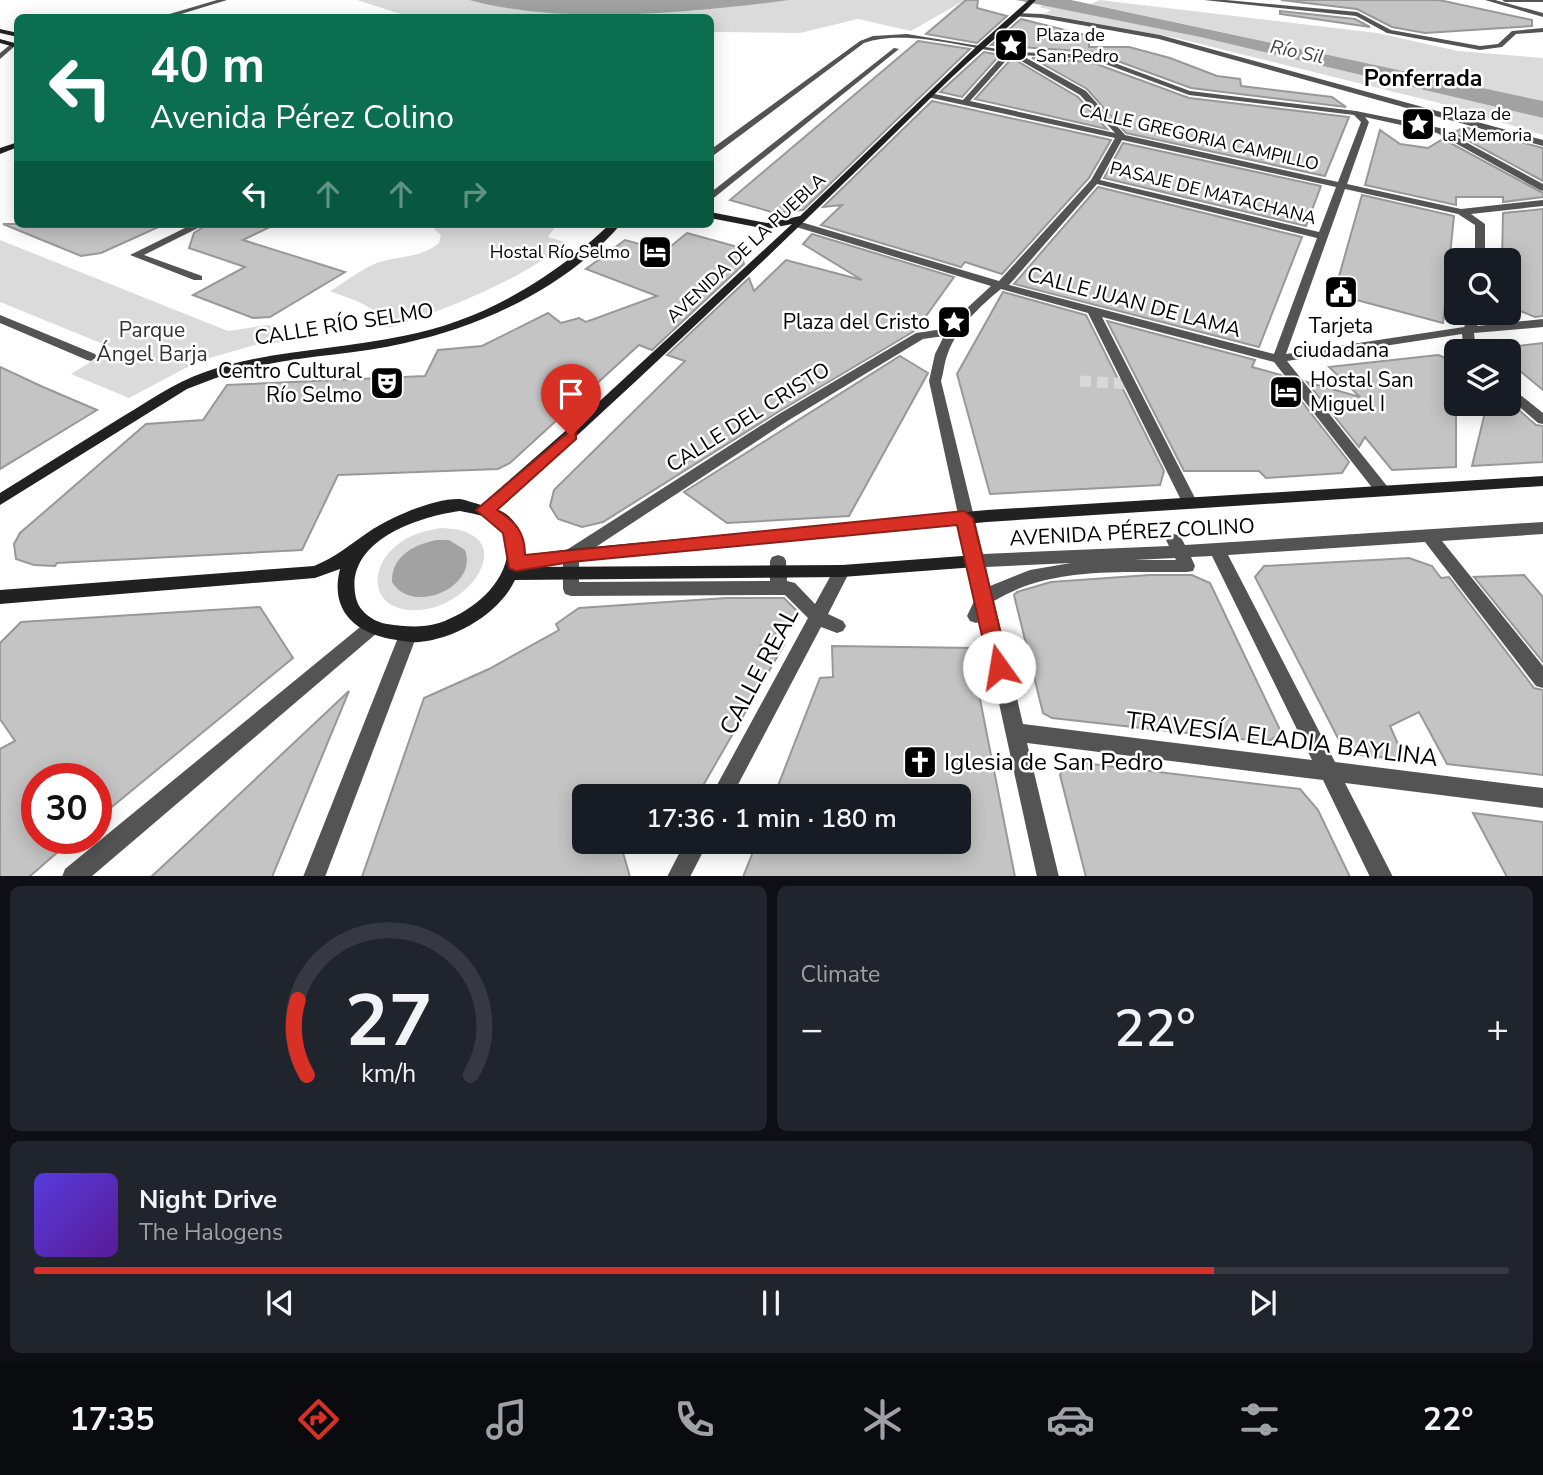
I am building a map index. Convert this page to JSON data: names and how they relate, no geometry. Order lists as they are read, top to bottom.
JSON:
{
  "streets": {
    "street": [
      "CALLE GREGORIA CAMPILLO",
      "PASAJE DE MATACHANA",
      "AVENIDA DE LA PUEBLA",
      "CALLE JUAN DE LAMA",
      "CALLE RÍO SELMO",
      "CALLE DEL CRISTO",
      "AVENIDA PÉREZ COLINO",
      "CALLE REAL",
      "TRAVESÍA ELADIA BAYLINA"
    ]
  },
  "crossings": [
    ["CALLE GREGORIA CAMPILLO", "AVENIDA DE LA PUEBLA"],
    ["AVENIDA DE LA PUEBLA", "CALLE JUAN DE LAMA"],
    ["AVENIDA DE LA PUEBLA", "AVENIDA PÉREZ COLINO"],
    ["CALLE DEL CRISTO", "AVENIDA PÉREZ COLINO"],
    ["AVENIDA PÉREZ COLINO", "CALLE REAL"]
  ],
  "districts": ["Ponferrada"],
  "water": ["Río Sil"],
  "parks": ["Parque Ángel Barja"],
  "places": {
    "place": ["Plaza de San Pedro", "Plaza de la Memoria", "Plaza del Cristo"],
    "hotel": ["Hostal Río Selmo", "Hostal San Miguel I"],
    "public building": ["Tarjeta ciudadana"],
    "theatre": ["Centro Cultural Río Selmo"],
    "church": ["Iglesia de San Pedro"]
  },
  "page": {
    "turn": ["40 m", "Avenida Pérez Colino"],
    "limit": "30",
    "trip": "17:36 · 1 min · 180 m",
    "tile": "Climate",
    "heat": ["−", "22°", "+"],
    "song": ["Night Drive", "The Halogens"],
    "tabs": ["17:35", "22°"],
    "gauge": ["27", "km/h"]
  }
}
